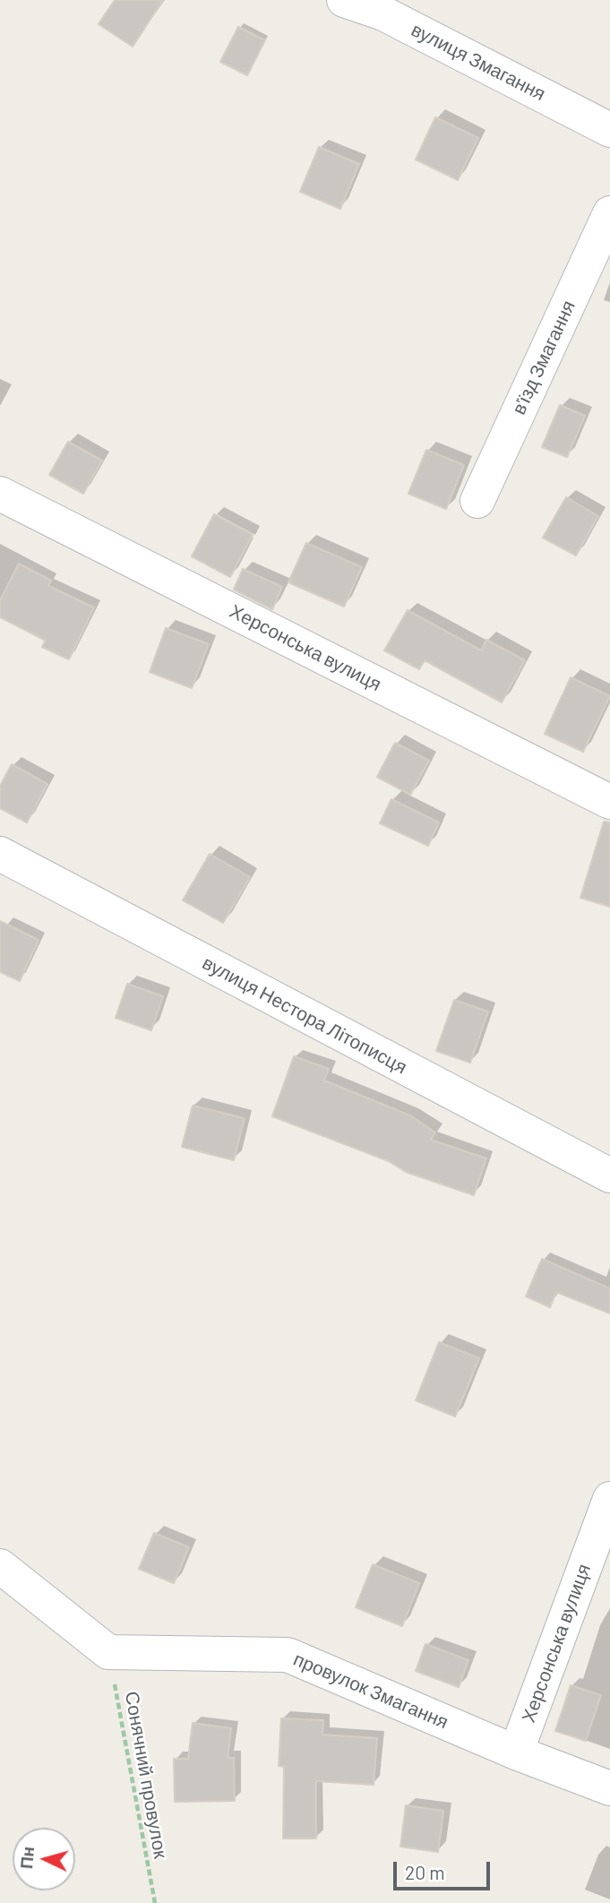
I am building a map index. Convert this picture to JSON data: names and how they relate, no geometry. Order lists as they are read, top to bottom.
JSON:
{
  "streets": {
    "street": [
      "вулиця Змагання",
      "в'їзд Змагання",
      "Херсонська вулиця",
      "вулиця Нестора Літописця",
      "провулок Змагання"
    ],
    "path": ["Сонячний провулок"]
  },
  "crossings": [
    ["Херсонська вулиця", "провулок Змагання"],
    ["провулок Змагання", "Сонячний провулок"]
  ],
  "scale_bar": "20 m",
  "north": "left"
}
